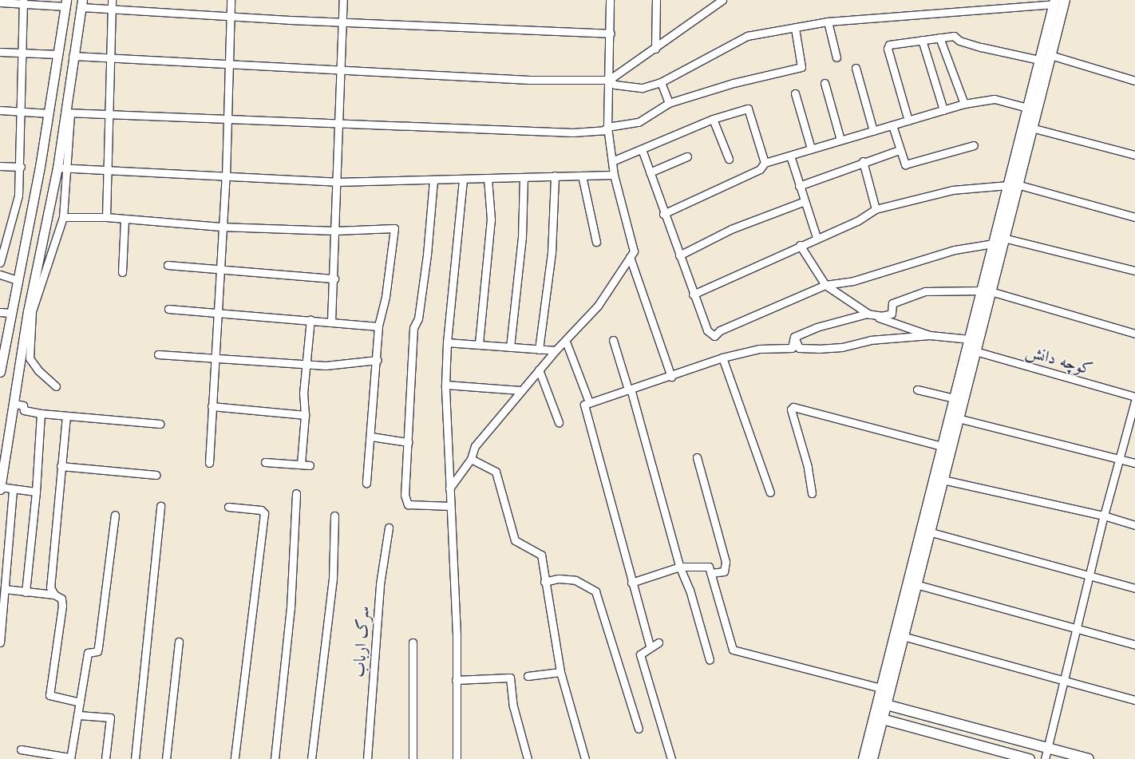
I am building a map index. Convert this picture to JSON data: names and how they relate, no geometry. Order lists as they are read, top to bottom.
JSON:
{
  "streets": {
    "street": ["کوچه دانش", "سرک ارباب"]
  }
}
